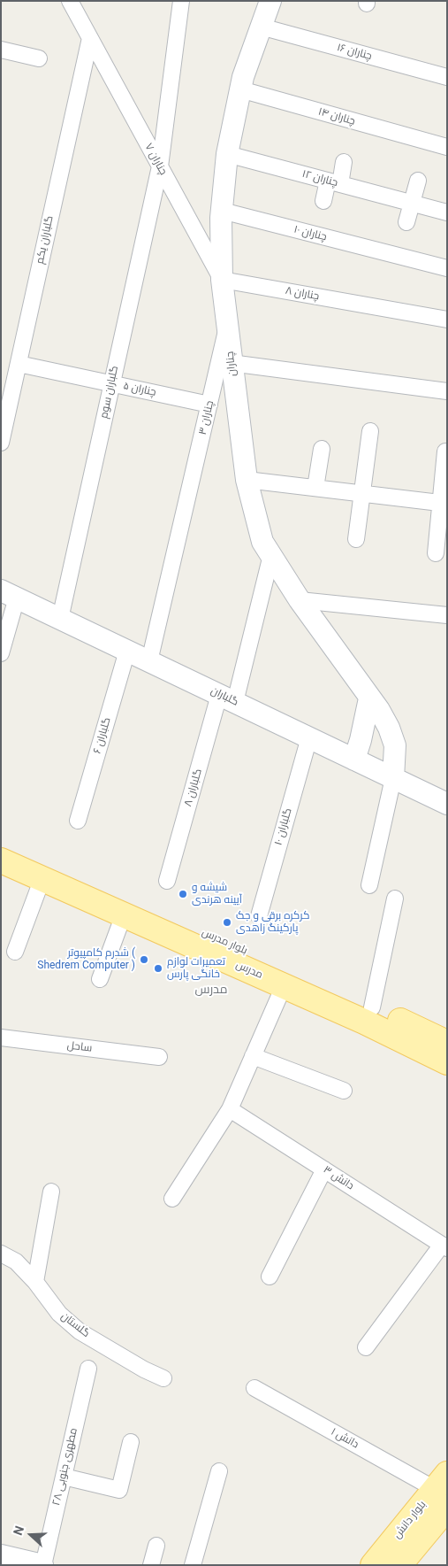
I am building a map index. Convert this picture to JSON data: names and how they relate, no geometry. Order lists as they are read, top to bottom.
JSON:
{
  "streets": {
    "main road": ["بلوار مدرس", "مدرس", "بلوار دانش"],
    "street": [
      "چناران ۱۶",
      "چناران ۱۴",
      "چناران ۷",
      "چناران ۱۲",
      "چناران ۱۰",
      "گلباران یکم",
      "چناران ۸",
      "چناران",
      "۵ چناران",
      "گلباران سوم",
      "چناران ۳",
      "گلباران",
      "گلباران ۶",
      "گلباران ۸",
      "گلباران ۱۰",
      "ساحل",
      "دانش ۳",
      "گلستان",
      "دانش ۱",
      "۲۸ مطهری جنوبی"
    ]
  },
  "crossings": [
    ["چناران ۱۶", "چناران"],
    ["چناران ۱۴", "چناران"],
    ["چناران ۷", "گلباران یکم"],
    ["چناران ۷", "چناران ۸"],
    ["چناران ۷", "چناران"],
    ["چناران ۷", "گلباران سوم"],
    ["چناران ۱۲", "چناران"],
    ["چناران ۱۰", "چناران"],
    ["گلباران یکم", "۵ چناران"],
    ["چناران ۸", "چناران"],
    ["چناران", "چناران ۳"],
    ["چناران", "گلباران"],
    ["چناران", "گلباران ۸"],
    ["۵ چناران", "گلباران سوم"],
    ["۵ چناران", "چناران ۳"],
    ["گلباران سوم", "گلباران"],
    ["چناران ۳", "گلباران"],
    ["گلباران", "گلباران ۶"],
    ["گلباران", "گلباران ۸"],
    ["گلباران", "گلباران ۱۰"],
    ["بلوار مدرس", "مدرس"],
    ["دانش ۱", "بلوار دانش"]
  ],
  "districts": ["مدرس"],
  "places": [
    "شیشه و آیینه هرندی",
    "کرکره برقی و جک پارکینگ زاهدی",
    "شدرم کامپیوتر ( Shedrem Computer )",
    "تعمیرات لوازم خانگی پارس"
  ],
  "north": "left"
}
